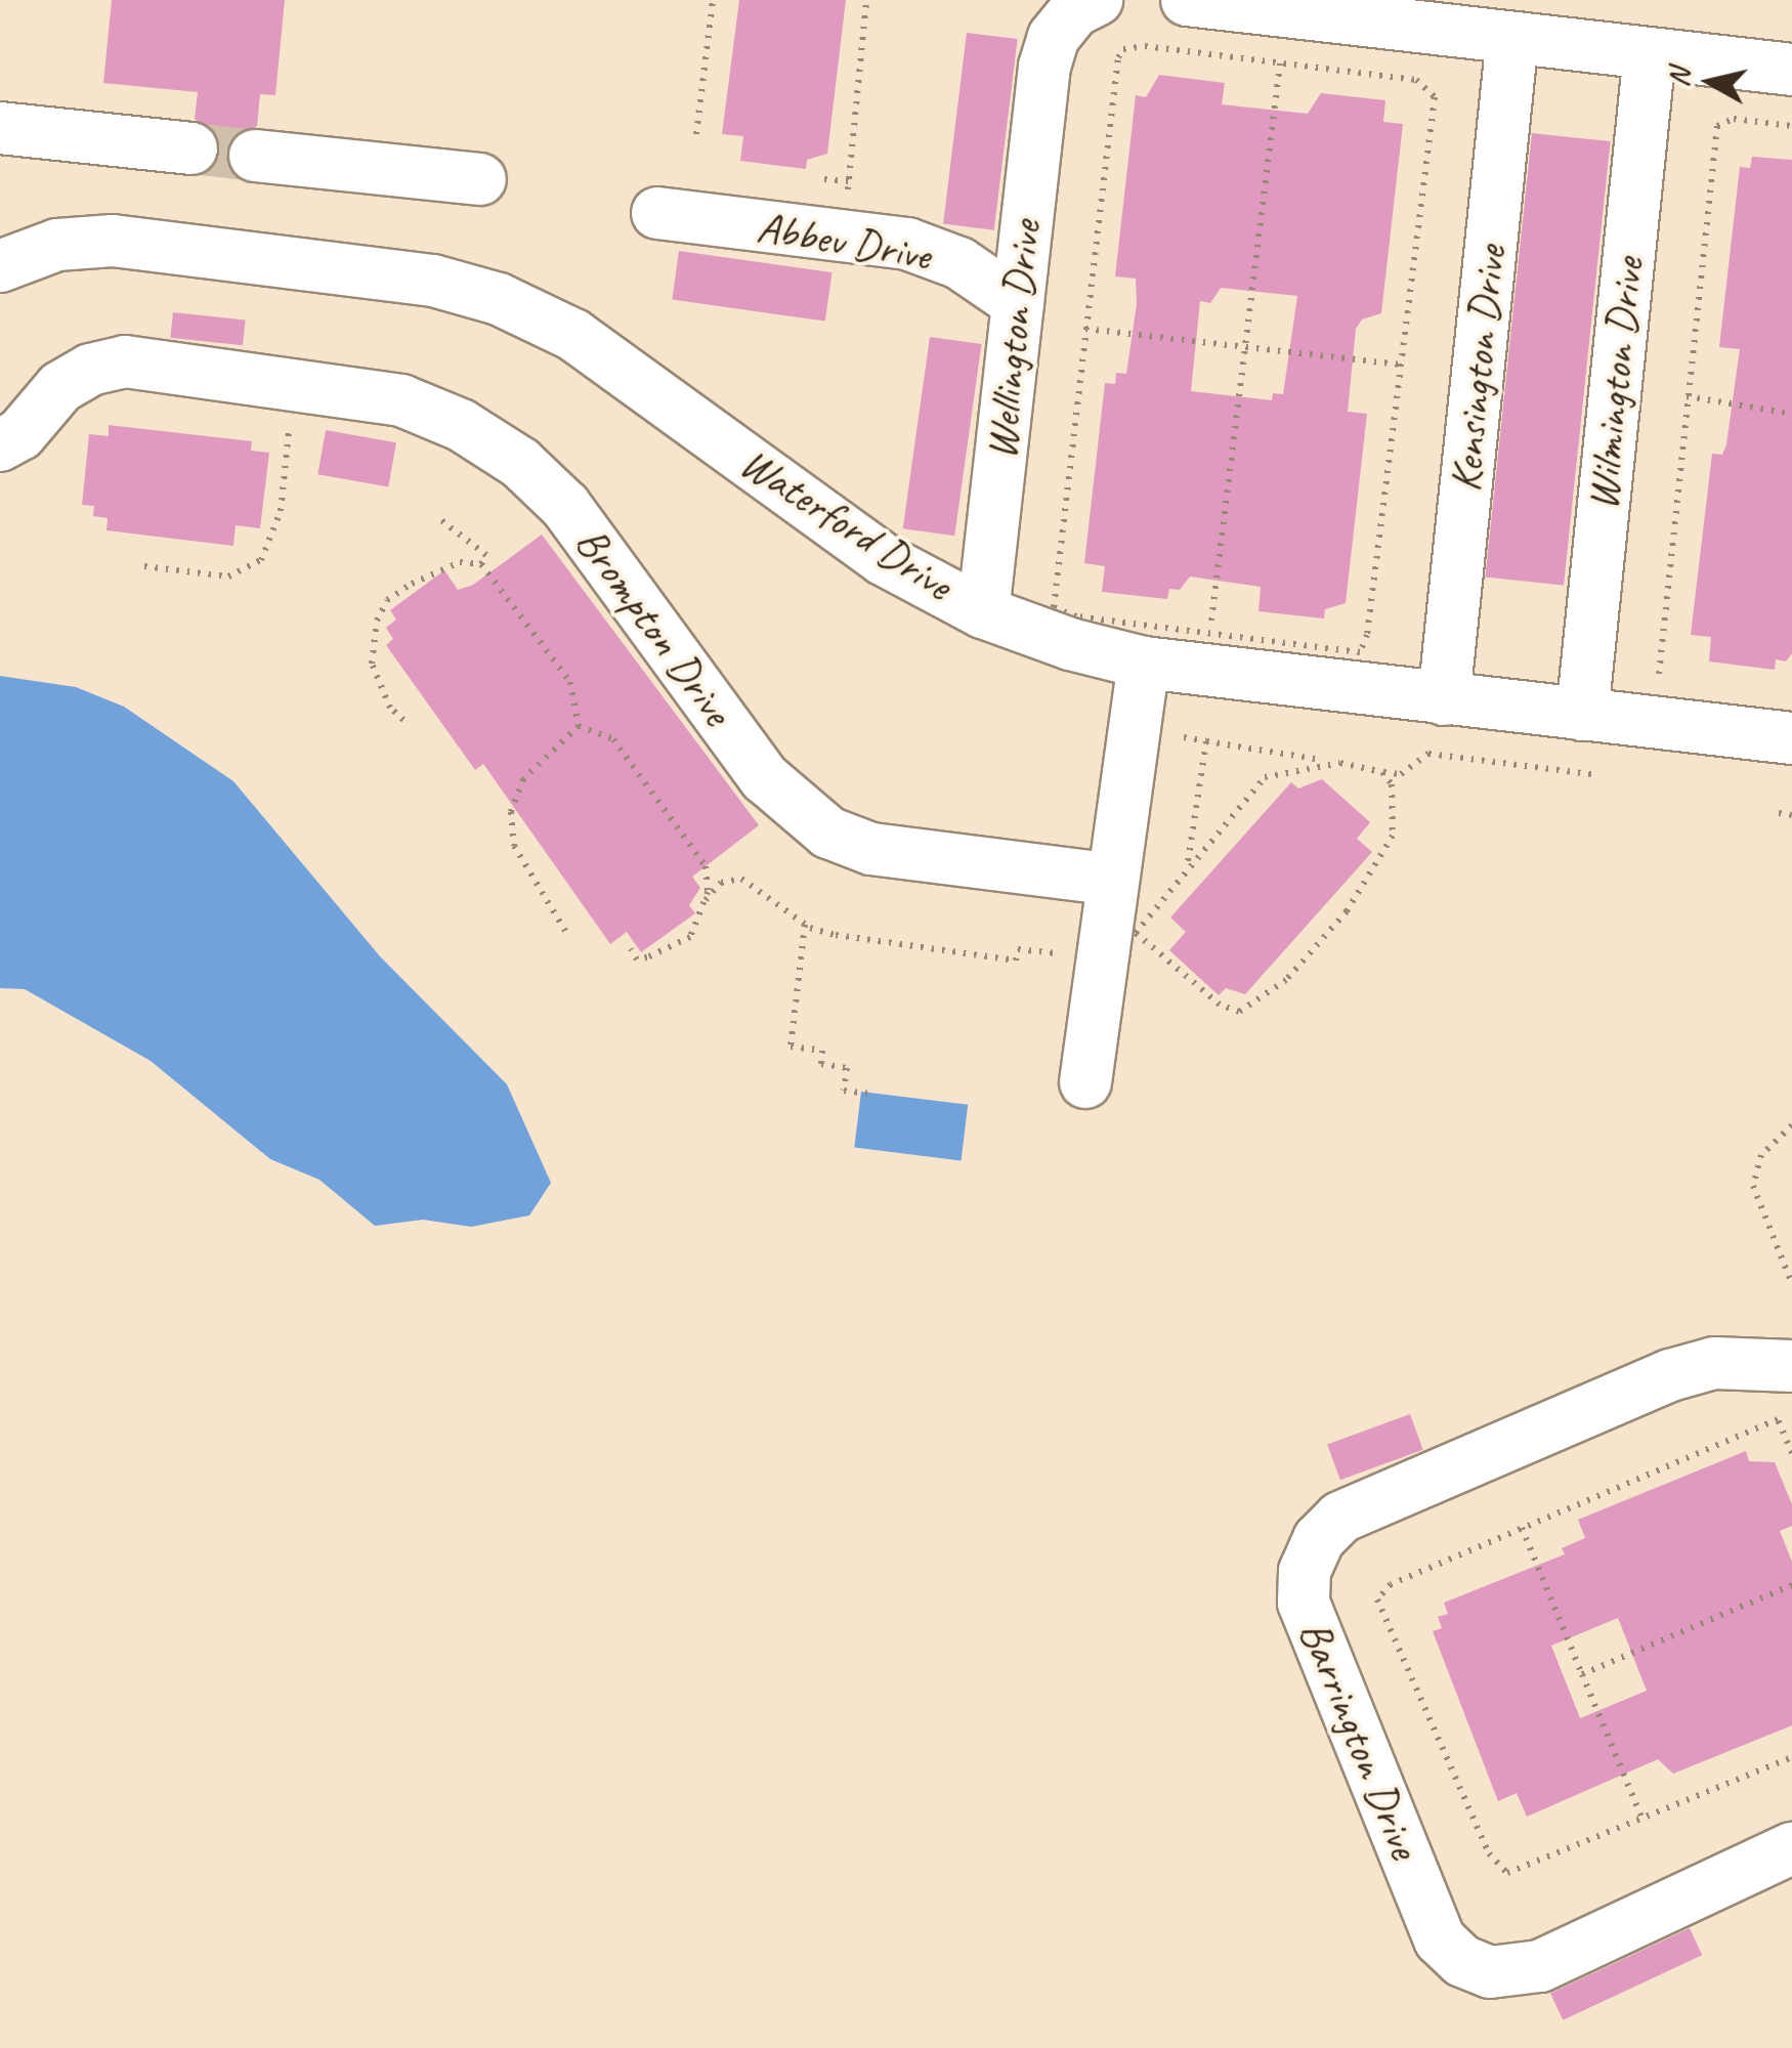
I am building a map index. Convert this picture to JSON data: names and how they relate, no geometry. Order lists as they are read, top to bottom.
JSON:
{
  "streets": {
    "street": [
      "Abbev Drive",
      "Wellington Drive",
      "Kensington Drive",
      "Wilmington Drive",
      "Waterford Drive",
      "Brompton Drive",
      "Barrington Drive"
    ]
  },
  "crossings": [
    ["Abbev Drive", "Wellington Drive"],
    ["Wellington Drive", "Waterford Drive"],
    ["Kensington Drive", "Waterford Drive"],
    ["Wilmington Drive", "Waterford Drive"]
  ],
  "north": "left"
}
